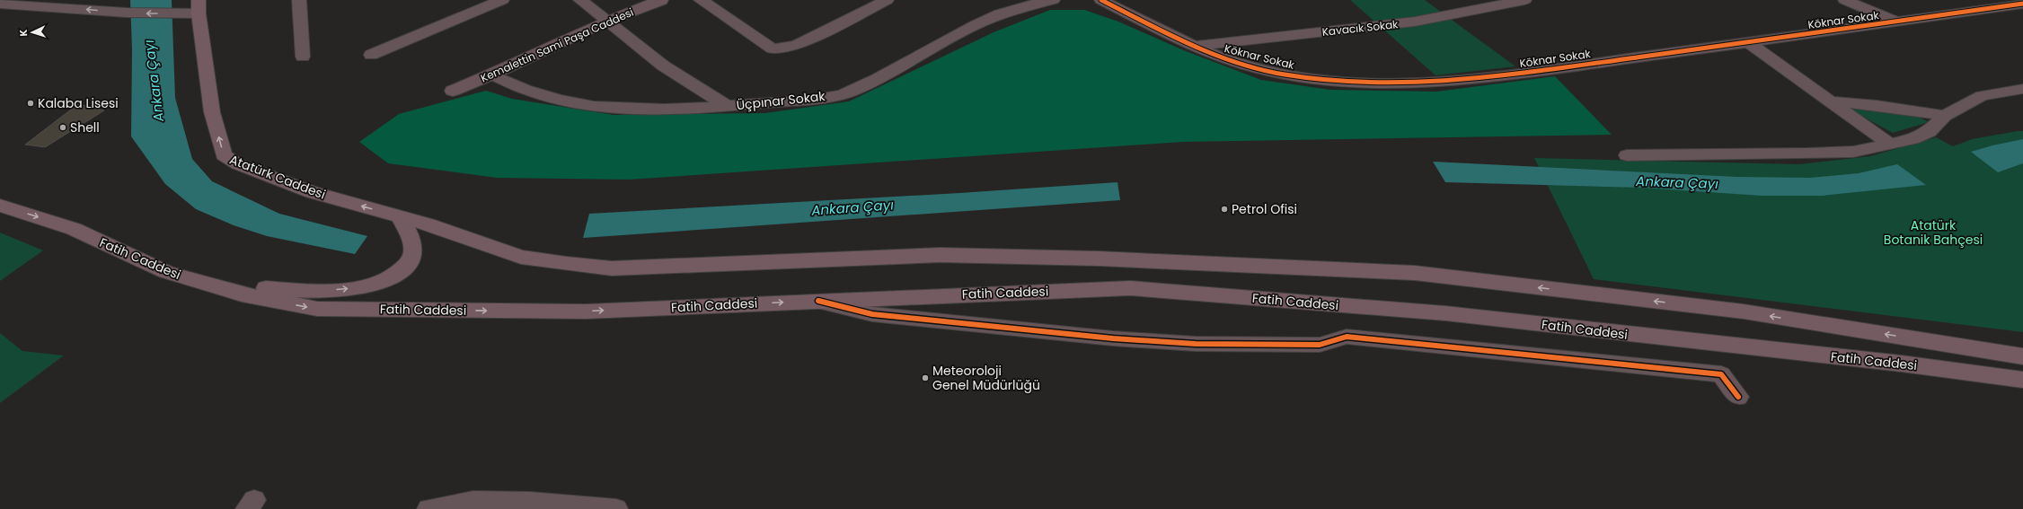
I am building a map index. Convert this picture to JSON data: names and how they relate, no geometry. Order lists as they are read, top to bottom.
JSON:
{
  "streets": {
    "main road": ["Atatürk Caddesi", "Fatih Caddesi"],
    "street": [
      "Köknar Sokak",
      "Kavacık Sokak",
      "Kemalettin Sami Paşa Caddesi",
      "Üçpınar Sokak"
    ]
  },
  "crossings": [
    ["Köknar Sokak", "Kavacık Sokak"],
    ["Kemalettin Sami Paşa Caddesi", "Üçpınar Sokak"],
    ["Atatürk Caddesi", "Fatih Caddesi"]
  ],
  "one_way": ["Atatürk Caddesi"],
  "water": ["Ankara Çayı"],
  "parks": ["Atatürk Botanik Bahçesi"],
  "places": [
    "Kalaba Lisesi",
    "Shell",
    "Petrol Ofisi",
    "Meteoroloji Genel Müdürlüğü"
  ],
  "north": "left"
}
